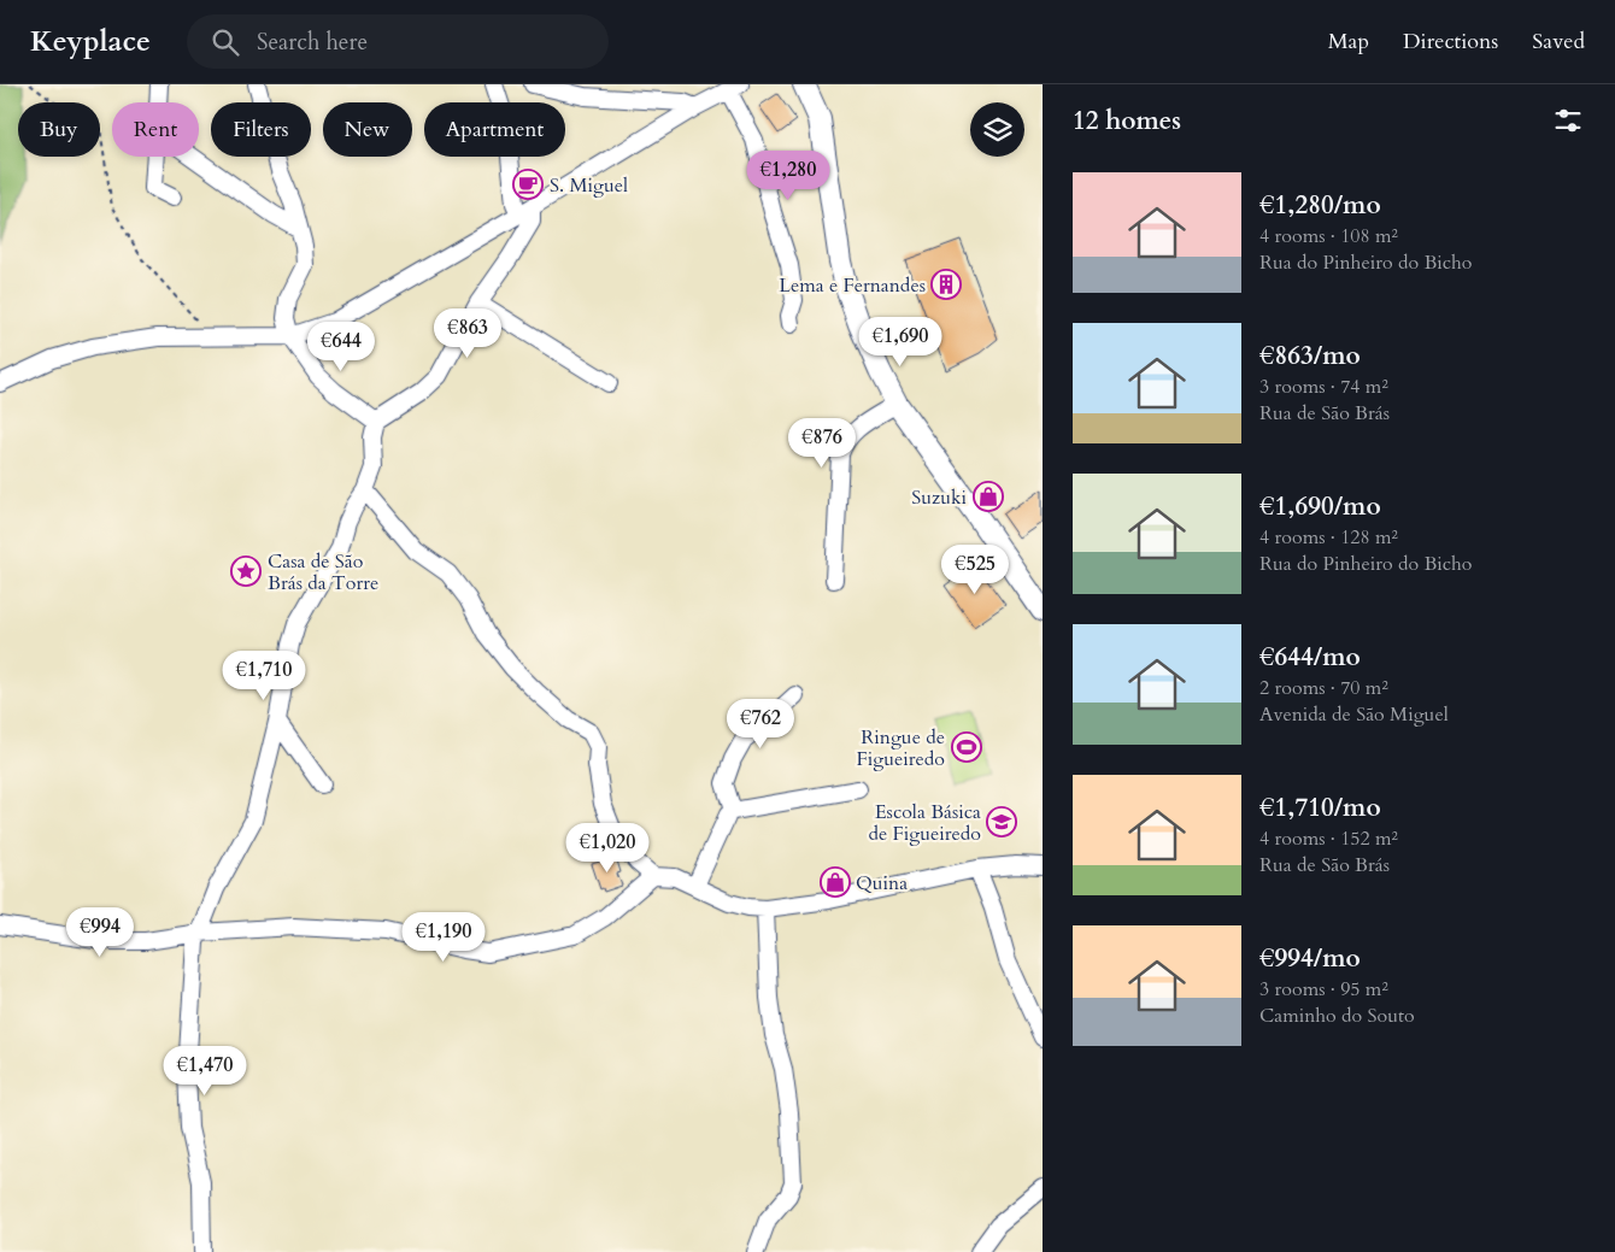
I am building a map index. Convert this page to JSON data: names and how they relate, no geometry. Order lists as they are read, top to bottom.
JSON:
{
  "places": {
    "cafe": ["S. Miguel"],
    "building": ["Lema e Fernandes"],
    "shop": ["Suzuki", "Quina"],
    "place": ["Casa de São Brás da Torre"],
    "sports": ["Ringue de Figueiredo"],
    "school or university": ["Escola Básica de Figueiredo"]
  },
  "page": {
    "header": "Keyplace",
    "search": "Search here",
    "nav": ["Map", "Directions", "Saved"],
    "heading": "12 homes",
    "chip": [
      "Buy",
      "Rent",
      "Filters",
      "New",
      "Apartment"
    ],
    "price": [
      "€1,280",
      "€863",
      "€1,690",
      "€644",
      "€876",
      "€525",
      "€1,710",
      "€762",
      "€1,020",
      "€994",
      "€1,190",
      "€1,470"
    ],
    "list": [
      {
        "name": "€1,280/mo",
        "note": "4 rooms · 108 m² · Rua do Pinheiro do Bicho"
      },
      {
        "name": "€863/mo",
        "note": "3 rooms · 74 m² · Rua de São Brás"
      },
      {
        "name": "€1,690/mo",
        "note": "4 rooms · 128 m² · Rua do Pinheiro do Bicho"
      },
      {
        "name": "€644/mo",
        "note": "2 rooms · 70 m² · Avenida de São Miguel"
      },
      {
        "name": "€1,710/mo",
        "note": "4 rooms · 152 m² · Rua de São Brás"
      },
      {
        "name": "€994/mo",
        "note": "3 rooms · 95 m² · Caminho do Souto"
      }
    ]
  }
}
